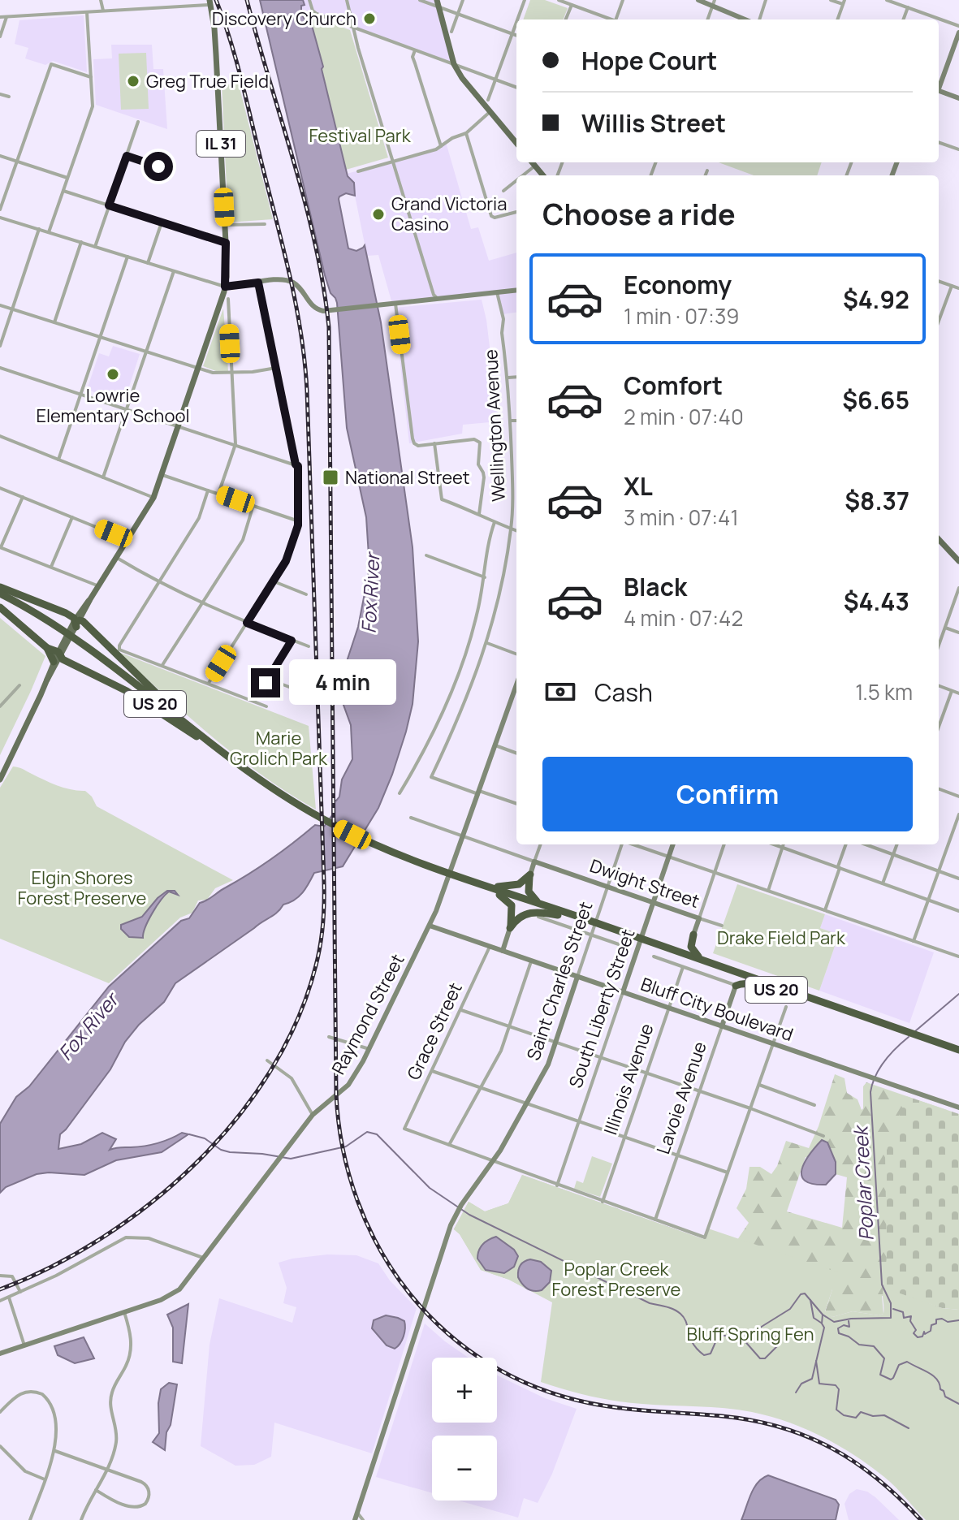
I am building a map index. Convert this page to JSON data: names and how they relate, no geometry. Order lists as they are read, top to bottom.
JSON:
{
  "streets": {
    "highway": ["US 20"],
    "main road": ["IL 31"],
    "street": [
      "Wellington Avenue",
      "Dwight Street",
      "Saint Charles Street",
      "South Liberty Street",
      "Bluff City Boulevard",
      "Raymond Street",
      "Grace Street",
      "Illinois Avenue",
      "Lavoie Avenue"
    ]
  },
  "crossings": [
    ["Wellington Avenue", "Raymond Street"],
    ["Dwight Street", "Saint Charles Street"],
    ["Dwight Street", "South Liberty Street"],
    ["Dwight Street", "Raymond Street"],
    ["Saint Charles Street", "Bluff City Boulevard"],
    ["South Liberty Street", "Bluff City Boulevard"],
    ["Bluff City Boulevard", "Raymond Street"],
    ["Bluff City Boulevard", "Grace Street"],
    ["Bluff City Boulevard", "Illinois Avenue"],
    ["Bluff City Boulevard", "Lavoie Avenue"]
  ],
  "water": ["Fox River", "Poplar Creek"],
  "parks": [
    "Festival Park",
    "Marie Grolich Park",
    "Elgin Shores Forest Preserve",
    "Drake Field Park",
    "Poplar Creek Forest Preserve",
    "Bluff Spring Fen"
  ],
  "places": {
    "other": [
      "Discovery Church",
      "Greg True Field",
      "Grand Victoria Casino",
      "Lowrie Elementary School"
    ],
    "transit": ["National Street"]
  },
  "page": {
    "banner": ["Hope Court", "Willis Street"],
    "heading": "Choose a ride",
    "list": [
      {
        "name": "Economy",
        "note": "1 min · 07:39",
        "value": "$4.92"
      },
      {
        "name": "Comfort",
        "note": "2 min · 07:40",
        "value": "$6.65"
      },
      {
        "name": "XL",
        "note": "3 min · 07:41",
        "value": "$8.37"
      },
      {
        "name": "Black",
        "note": "4 min · 07:42",
        "value": "$4.43"
      }
    ],
    "pay": ["Cash", "1.5 km"],
    "bubble": "4 min",
    "buttons": "Confirm",
    "map_buttons": ["+", "−"]
  }
}
